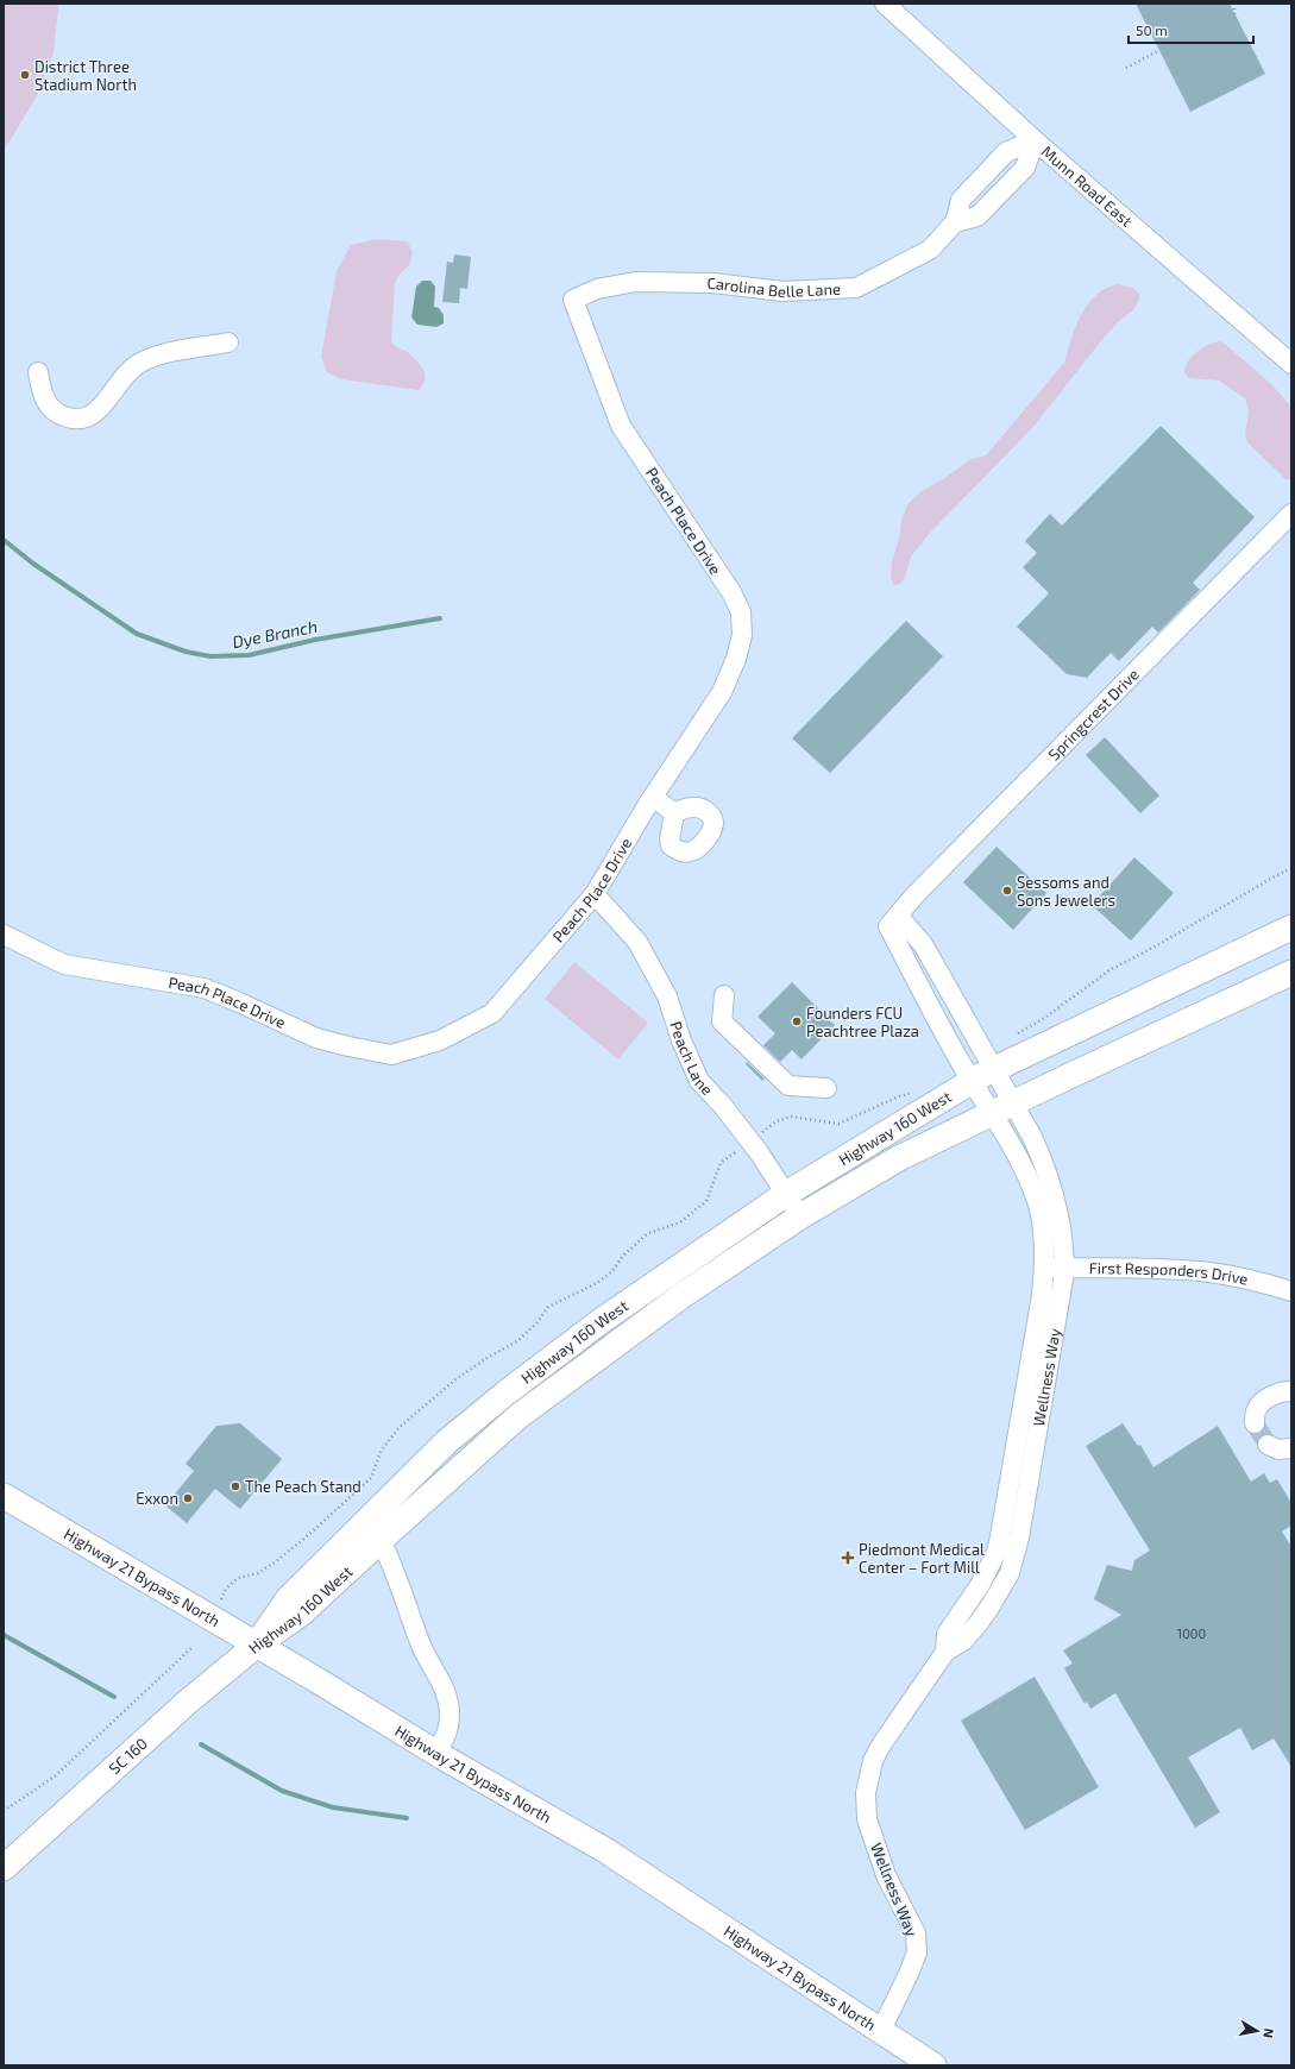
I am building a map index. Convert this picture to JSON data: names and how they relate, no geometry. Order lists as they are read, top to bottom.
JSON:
{
  "streets": {
    "main road": ["Highway 160 West", "Highway 21 Bypass North", "SC 160"],
    "street": [
      "Munn Road East",
      "Carolina Belle Lane",
      "Peach Place Drive",
      "Springcrest Drive",
      "Peach Lane",
      "First Responders Drive",
      "Wellness Way"
    ]
  },
  "crossings": [
    ["Munn Road East", "Carolina Belle Lane"],
    ["Carolina Belle Lane", "Peach Place Drive"],
    ["Peach Place Drive", "Peach Lane"],
    ["Peach Lane", "Highway 160 West"],
    ["Highway 160 West", "Wellness Way"],
    ["Highway 160 West", "Highway 21 Bypass North"],
    ["Highway 160 West", "SC 160"],
    ["First Responders Drive", "Wellness Way"],
    ["Wellness Way", "Highway 21 Bypass North"],
    ["Highway 21 Bypass North", "SC 160"]
  ],
  "water": ["Dye Branch"],
  "places": {
    "other": [
      "District Three Stadium North",
      "Sessoms and Sons Jewelers",
      "Founders FCU Peachtree Plaza",
      "The Peach Stand",
      "Exxon"
    ],
    "health": ["Piedmont Medical Center – Fort Mill"]
  },
  "house_numbers": ["1000"],
  "scale_bar": "50 m",
  "north": "right"
}
